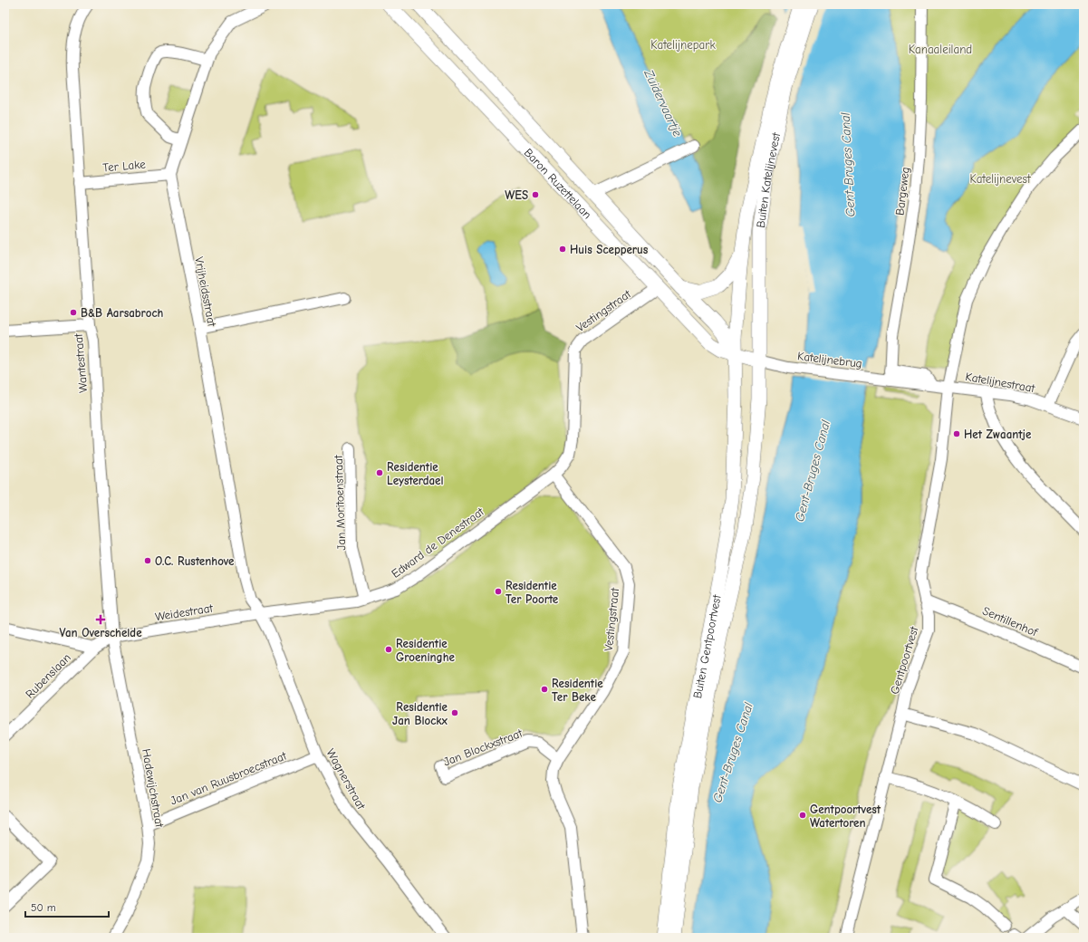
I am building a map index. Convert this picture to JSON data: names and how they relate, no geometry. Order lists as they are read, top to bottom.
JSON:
{
  "streets": {
    "main road": ["Buiten Katelijnevest", "Baron Ruzettelaan", "Buiten Gentpoortvest"],
    "street": [
      "Ter Lake",
      "Bargeweg",
      "Vrijheidsstraat",
      "Vestingstraat",
      "Katelijnebrug",
      "Wantestraat",
      "Katelijnestraat",
      "Jan Moritoenstraat",
      "Edward de Denestraat",
      "Weidestraat",
      "Sentillenhof",
      "Gentpoortvest",
      "Rubenslaan",
      "Jan Blockxstraat",
      "Jan van Ruusbroecstraat",
      "Wagnerstraat",
      "Hadewijchstraat"
    ]
  },
  "crossings": [
    ["Ter Lake", "Vrijheidsstraat"],
    ["Ter Lake", "Wantestraat"],
    ["Buiten Katelijnevest", "Baron Ruzettelaan"],
    ["Buiten Katelijnevest", "Buiten Gentpoortvest"],
    ["Baron Ruzettelaan", "Vestingstraat"],
    ["Baron Ruzettelaan", "Katelijnebrug"],
    ["Baron Ruzettelaan", "Buiten Gentpoortvest"],
    ["Bargeweg", "Katelijnestraat"],
    ["Vrijheidsstraat", "Edward de Denestraat"],
    ["Vrijheidsstraat", "Weidestraat"],
    ["Vrijheidsstraat", "Wagnerstraat"],
    ["Vestingstraat", "Edward de Denestraat"],
    ["Vestingstraat", "Jan Blockxstraat"],
    ["Katelijnebrug", "Katelijnestraat"],
    ["Wantestraat", "Weidestraat"],
    ["Wantestraat", "Rubenslaan"],
    ["Wantestraat", "Hadewijchstraat"],
    ["Katelijnestraat", "Gentpoortvest"],
    ["Jan Moritoenstraat", "Edward de Denestraat"],
    ["Edward de Denestraat", "Weidestraat"],
    ["Edward de Denestraat", "Wagnerstraat"],
    ["Weidestraat", "Rubenslaan"],
    ["Weidestraat", "Wagnerstraat"],
    ["Weidestraat", "Hadewijchstraat"],
    ["Sentillenhof", "Gentpoortvest"],
    ["Rubenslaan", "Hadewijchstraat"],
    ["Jan van Ruusbroecstraat", "Wagnerstraat"],
    ["Jan van Ruusbroecstraat", "Hadewijchstraat"]
  ],
  "water": ["Zuidervaartje", "Gent-Bruges Canal"],
  "parks": ["Katelijnepark", "Kanaaleiland", "Katelijnevest"],
  "places": {
    "other": [
      "WES",
      "Huis Scepperus",
      "B&B Aarsabroch",
      "Het Zwaantje",
      "Residentie Leysterdael",
      "O.C. Rustenhove",
      "Residentie Ter Poorte",
      "Residentie Groeninghe",
      "Residentie Ter Beke",
      "Residentie Jan Blockx",
      "Gentpoortvest Watertoren"
    ],
    "health": ["Van Overschelde"]
  },
  "scale_bar": "50 m"
}
